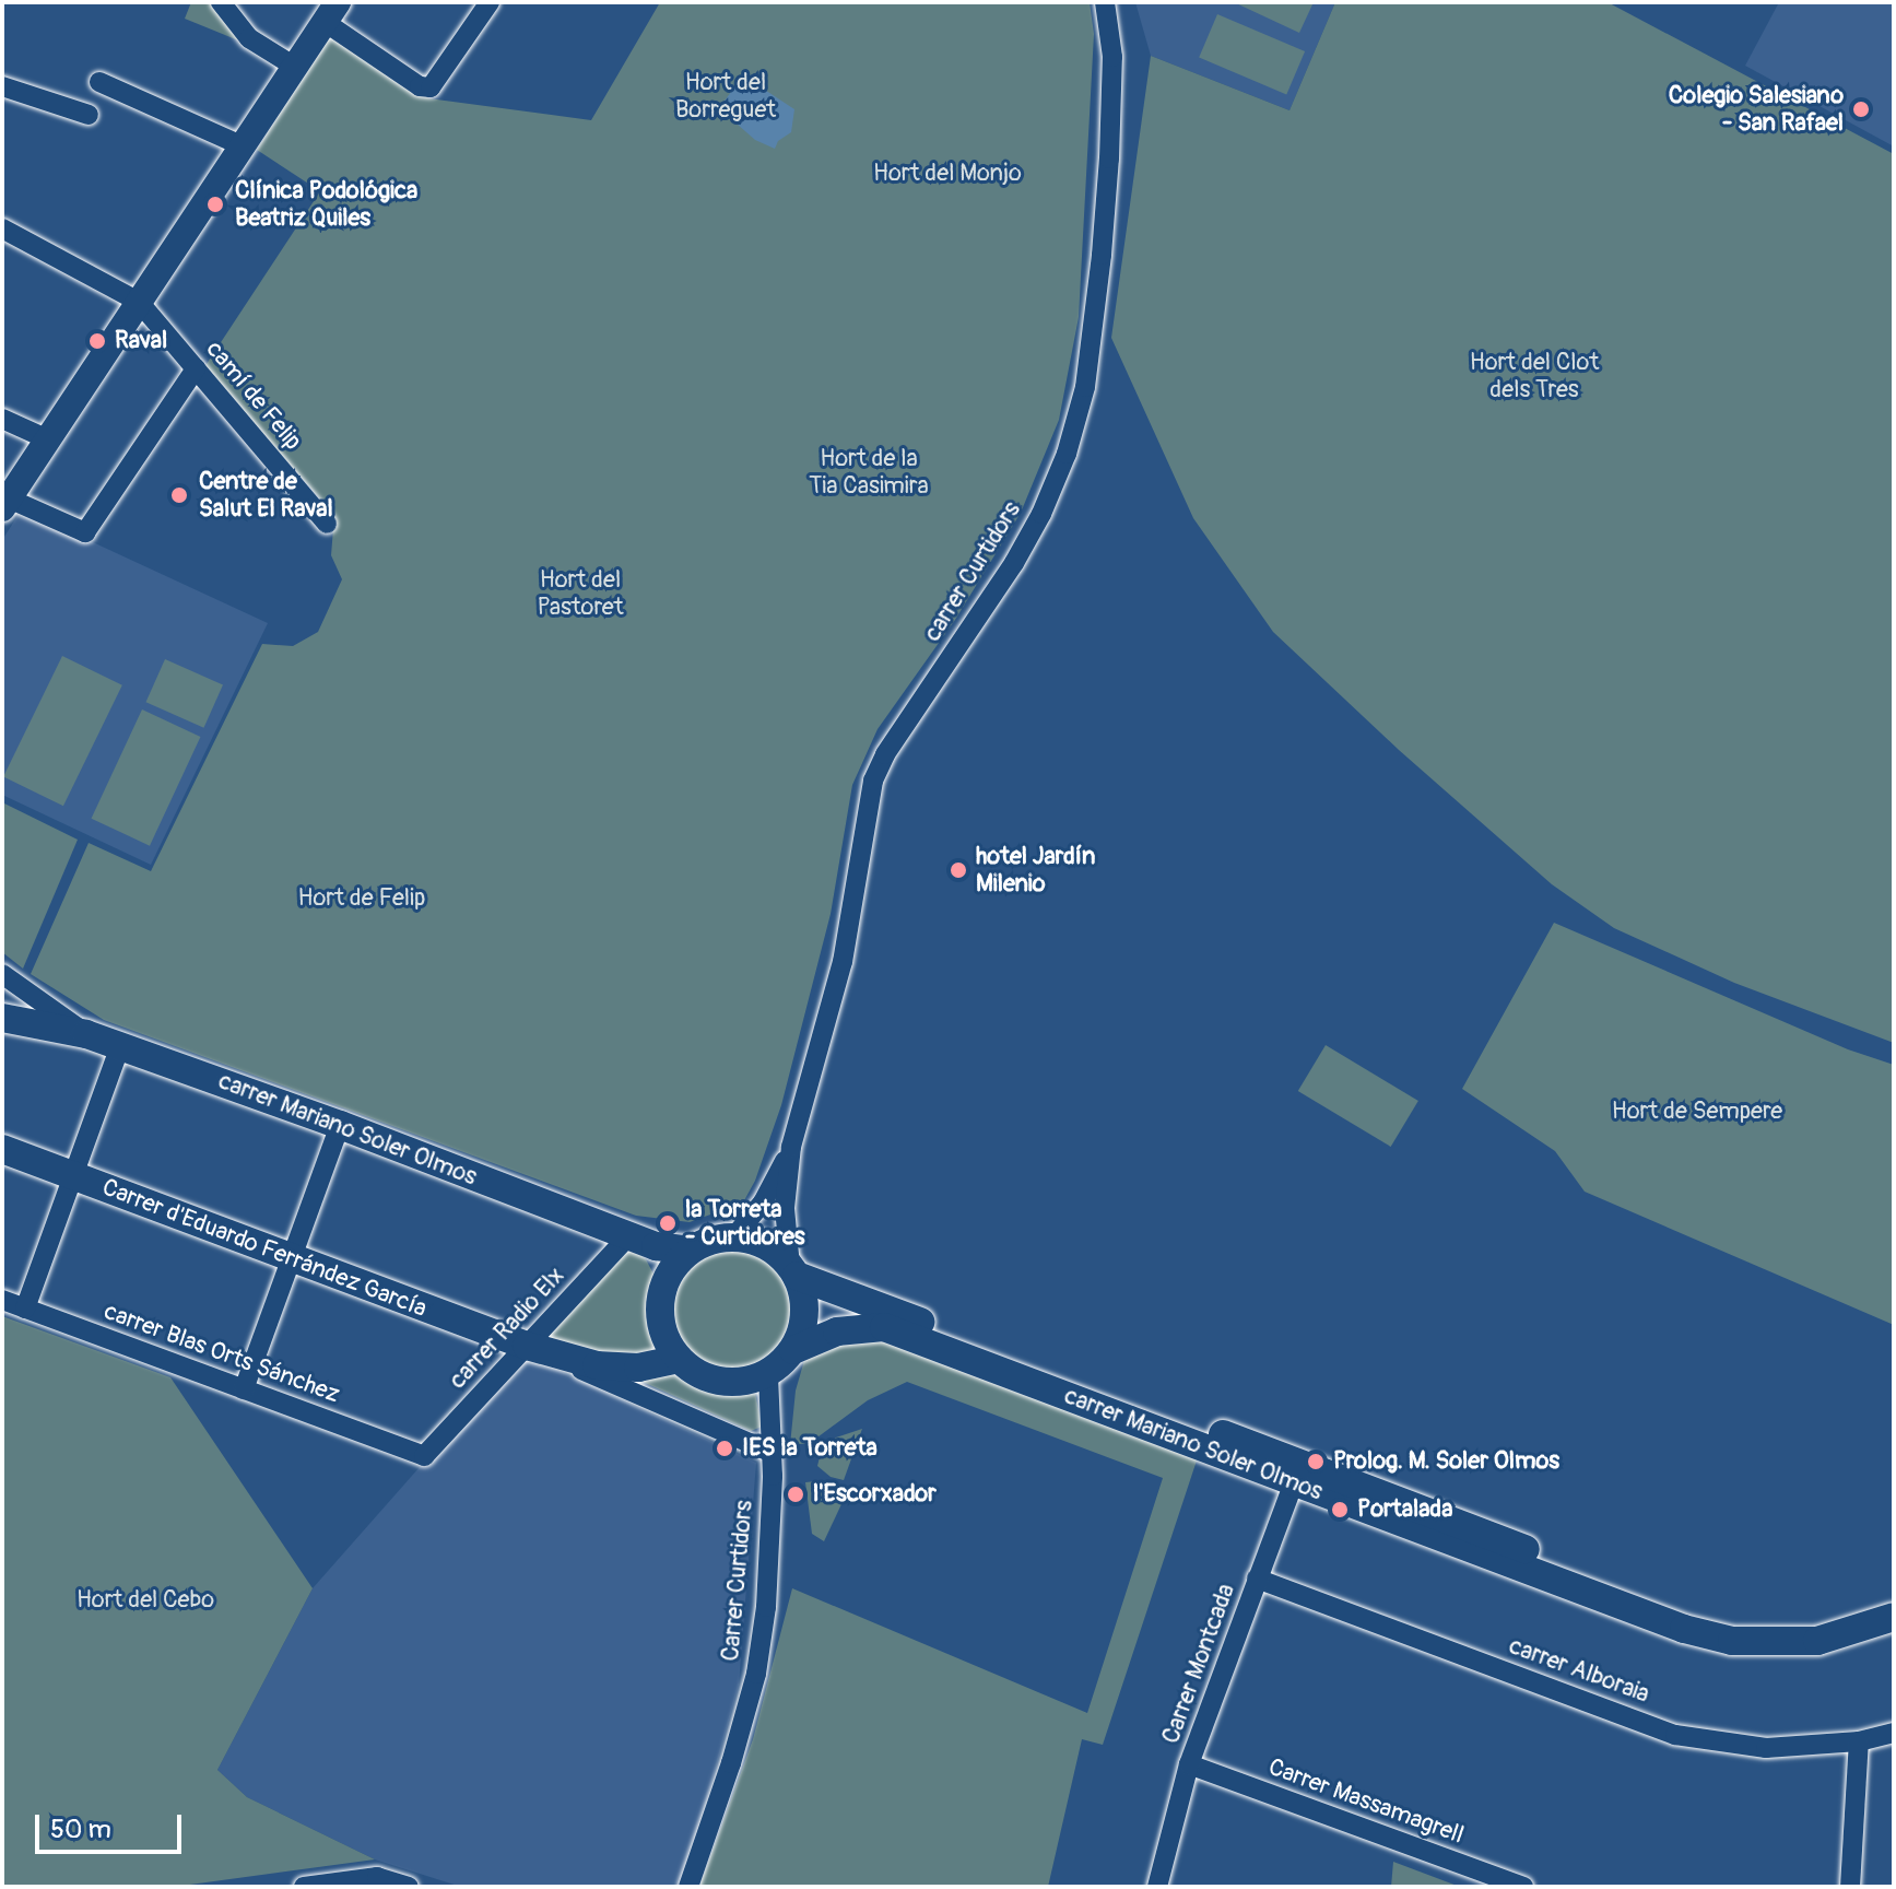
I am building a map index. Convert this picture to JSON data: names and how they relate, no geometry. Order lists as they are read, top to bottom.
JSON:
{
  "streets": {
    "main road": ["carrer Mariano Soler Olmos", "Carrer d'Eduardo Ferrández García"],
    "street": [
      "camí de Felip",
      "carrer Curtidors",
      "carrer Radio Elx",
      "carrer Blas Orts Sánchez",
      "Carrer Curtidors",
      "Carrer Montcada",
      "carrer Alboraia",
      "Carrer Massamagrell"
    ]
  },
  "crossings": [
    ["carrer Curtidors", "carrer Mariano Soler Olmos"],
    ["carrer Curtidors", "Carrer d'Eduardo Ferrández García"],
    ["carrer Curtidors", "Carrer Curtidors"],
    ["carrer Mariano Soler Olmos", "Carrer d'Eduardo Ferrández García"],
    ["carrer Mariano Soler Olmos", "carrer Radio Elx"],
    ["carrer Mariano Soler Olmos", "Carrer Curtidors"],
    ["carrer Mariano Soler Olmos", "Carrer Montcada"],
    ["Carrer d'Eduardo Ferrández García", "carrer Radio Elx"],
    ["Carrer d'Eduardo Ferrández García", "Carrer Curtidors"],
    ["carrer Radio Elx", "carrer Blas Orts Sánchez"],
    ["Carrer Montcada", "carrer Alboraia"],
    ["Carrer Montcada", "Carrer Massamagrell"]
  ],
  "parks": [
    "Hort del Borreguet",
    "Hort del Monjo",
    "Hort del Clot dels Tres",
    "Hort de la Tia Casimira",
    "Hort del Pastoret",
    "Hort de Felip",
    "Hort de Sempere",
    "Hort del Cebo"
  ],
  "places": [
    "Colegio Salesiano - San Rafael",
    "Clínica Podológica Beatriz Quiles",
    "Raval",
    "Centre de Salut El Raval",
    "hotel Jardín Milenio",
    "la Torreta - Curtidores",
    "IES la Torreta",
    "Prolog. M. Soler Olmos",
    "l'Escorxador",
    "Portalada"
  ],
  "scale_bar": "50 m"
}
